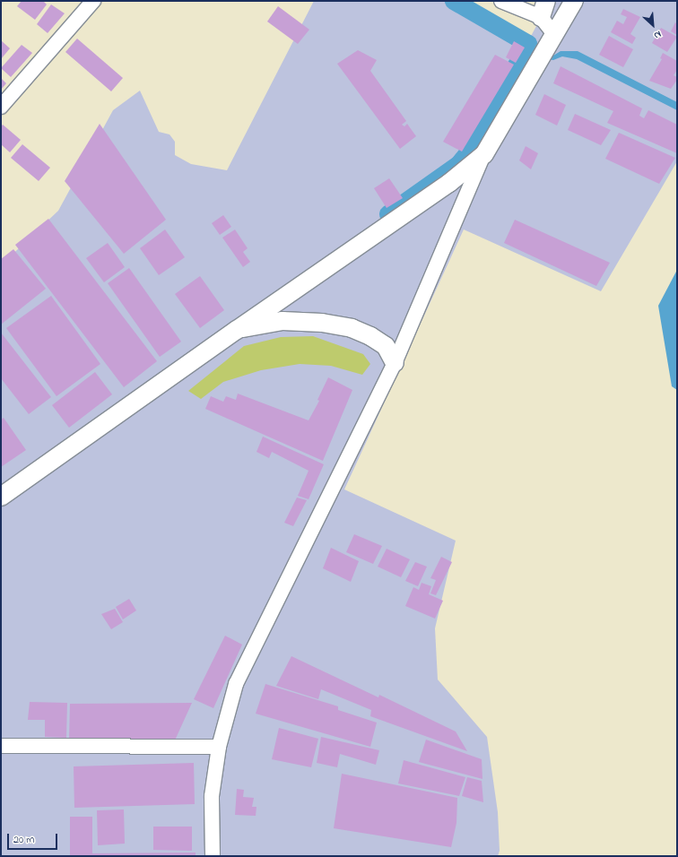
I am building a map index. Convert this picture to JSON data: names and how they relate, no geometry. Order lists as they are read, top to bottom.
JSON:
{
  "scale_bar": "20 m",
  "north": "bottom right"
}
